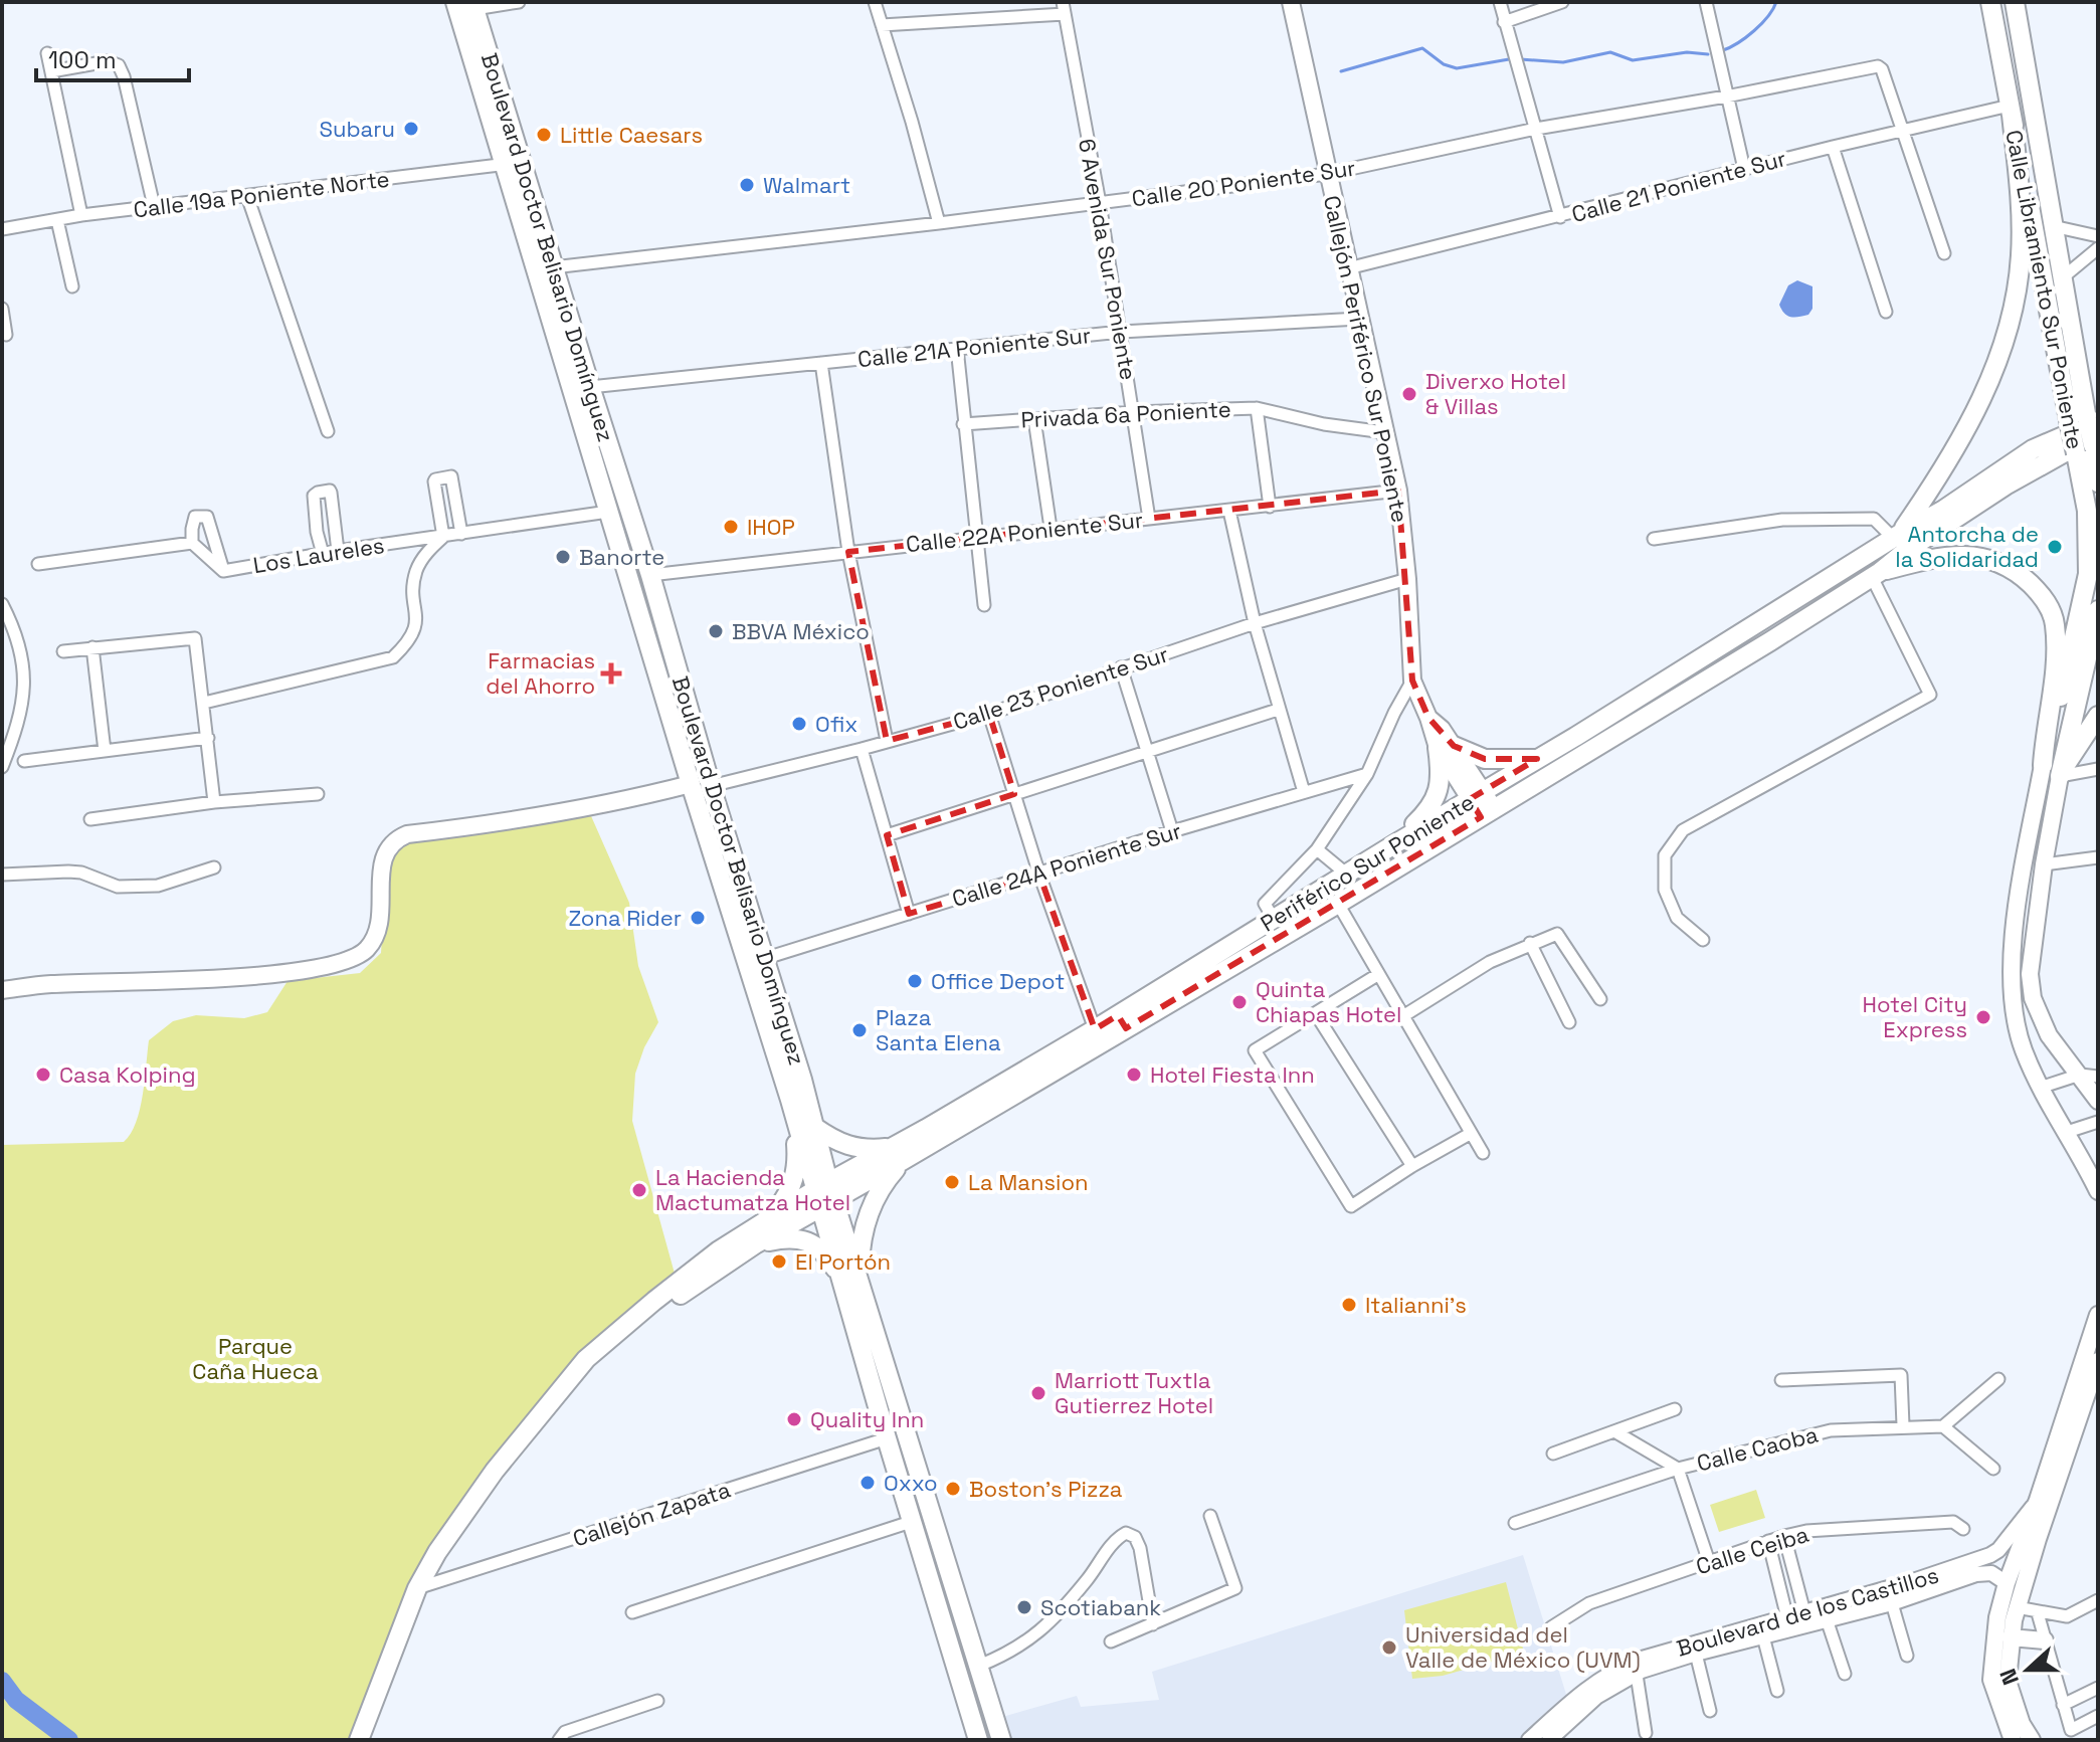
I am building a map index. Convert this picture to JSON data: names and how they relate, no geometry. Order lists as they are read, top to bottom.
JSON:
{
  "streets": {
    "main road": [
      "Boulevard Doctor Belisario Domínguez",
      "Calle Libramiento Sur Poniente",
      "Callejón Periférico Sur Poniente",
      "Periférico Sur Poniente"
    ],
    "street": [
      "Calle 20 Poniente Sur",
      "Calle 21 Poniente Sur",
      "Calle 19a Poniente Norte",
      "6 Avenida Sur Poniente",
      "Calle 21A Poniente Sur",
      "Privada 6a Poniente",
      "Calle 22A Poniente Sur",
      "Los Laureles",
      "Calle 23 Poniente Sur",
      "Calle 24A Poniente Sur",
      "Calle Caoba",
      "Callejón Zapata",
      "Calle Ceiba",
      "Boulevard de los Castillos"
    ]
  },
  "crossings": [
    ["Calle 20 Poniente Sur", "Calle 21 Poniente Sur"],
    ["Calle 20 Poniente Sur", "Boulevard Doctor Belisario Domínguez"],
    ["Calle 20 Poniente Sur", "6 Avenida Sur Poniente"],
    ["Calle 20 Poniente Sur", "Callejón Periférico Sur Poniente"],
    ["Calle 21 Poniente Sur", "Calle Libramiento Sur Poniente"],
    ["Calle 21 Poniente Sur", "Callejón Periférico Sur Poniente"],
    ["Calle 19a Poniente Norte", "Boulevard Doctor Belisario Domínguez"],
    ["Boulevard Doctor Belisario Domínguez", "Calle 21A Poniente Sur"],
    ["Boulevard Doctor Belisario Domínguez", "Calle 22A Poniente Sur"],
    ["Boulevard Doctor Belisario Domínguez", "Los Laureles"],
    ["Boulevard Doctor Belisario Domínguez", "Calle 23 Poniente Sur"],
    ["Boulevard Doctor Belisario Domínguez", "Periférico Sur Poniente"],
    ["Boulevard Doctor Belisario Domínguez", "Calle 24A Poniente Sur"],
    ["Boulevard Doctor Belisario Domínguez", "Callejón Zapata"],
    ["6 Avenida Sur Poniente", "Calle 21A Poniente Sur"],
    ["6 Avenida Sur Poniente", "Privada 6a Poniente"],
    ["6 Avenida Sur Poniente", "Calle 22A Poniente Sur"],
    ["Calle Libramiento Sur Poniente", "Periférico Sur Poniente"],
    ["Calle 21A Poniente Sur", "Callejón Periférico Sur Poniente"],
    ["Callejón Periférico Sur Poniente", "Privada 6a Poniente"],
    ["Callejón Periférico Sur Poniente", "Calle 22A Poniente Sur"],
    ["Callejón Periférico Sur Poniente", "Calle 23 Poniente Sur"]
  ],
  "parks": ["Parque Caña Hueca"],
  "places": {
    "other": [
      "Subaru",
      "Little Caesars",
      "Walmart",
      "Diverxo Hotel & Villas",
      "IHOP",
      "Antorcha de la Solidaridad",
      "Banorte",
      "BBVA México",
      "Ofix",
      "Zona Rider",
      "Office Depot",
      "Quinta Chiapas Hotel",
      "Hotel City Express",
      "Plaza Santa Elena",
      "Casa Kolping",
      "Hotel Fiesta Inn",
      "La Mansion",
      "La Hacienda Mactumatza Hotel",
      "El Portón",
      "Italianni's",
      "Marriott Tuxtla Gutierrez Hotel",
      "Quality Inn",
      "Oxxo",
      "Boston's Pizza",
      "Scotiabank",
      "Universidad del Valle de México (UVM)"
    ],
    "health": ["Farmacias del Ahorro"]
  },
  "scale_bar": "100 m",
  "north": "left"
}
